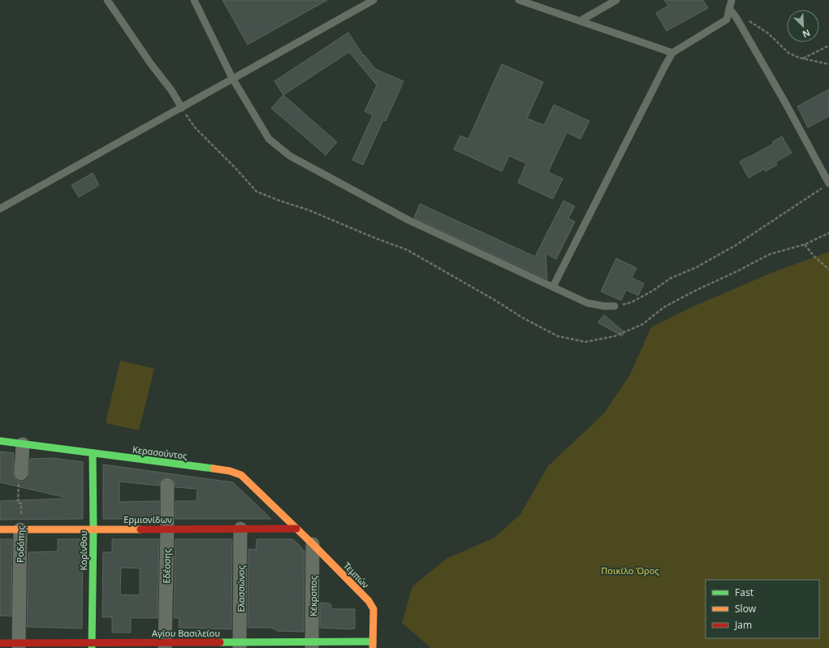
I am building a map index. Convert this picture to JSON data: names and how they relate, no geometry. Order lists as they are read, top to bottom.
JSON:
{
  "streets": {
    "street": [
      "Κερασούντος",
      "Ερμιονίδων",
      "Ροδόπης",
      "Κορίνθου",
      "Εδέσσης",
      "Τεμπών",
      "Ελασσώνος",
      "Κέκροπος",
      "Αγίου Βασιλείου"
    ]
  },
  "crossings": [
    ["Κερασούντος", "Ερμιονίδων"],
    ["Κερασούντος", "Κορίνθου"],
    ["Κερασούντος", "Τεμπών"],
    ["Ερμιονίδων", "Ροδόπης"],
    ["Ερμιονίδων", "Κορίνθου"],
    ["Ερμιονίδων", "Εδέσσης"],
    ["Ερμιονίδων", "Τεμπών"],
    ["Ερμιονίδων", "Ελασσώνος"],
    ["Ροδόπης", "Αγίου Βασιλείου"],
    ["Κορίνθου", "Αγίου Βασιλείου"],
    ["Εδέσσης", "Αγίου Βασιλείου"],
    ["Τεμπών", "Κέκροπος"],
    ["Τεμπών", "Αγίου Βασιλείου"],
    ["Ελασσώνος", "Αγίου Βασιλείου"],
    ["Κέκροπος", "Αγίου Βασιλείου"]
  ],
  "parks": ["Ποικίλο Όρος"],
  "legend": ["Fast", "Slow", "Jam"],
  "north": "bottom right"
}
